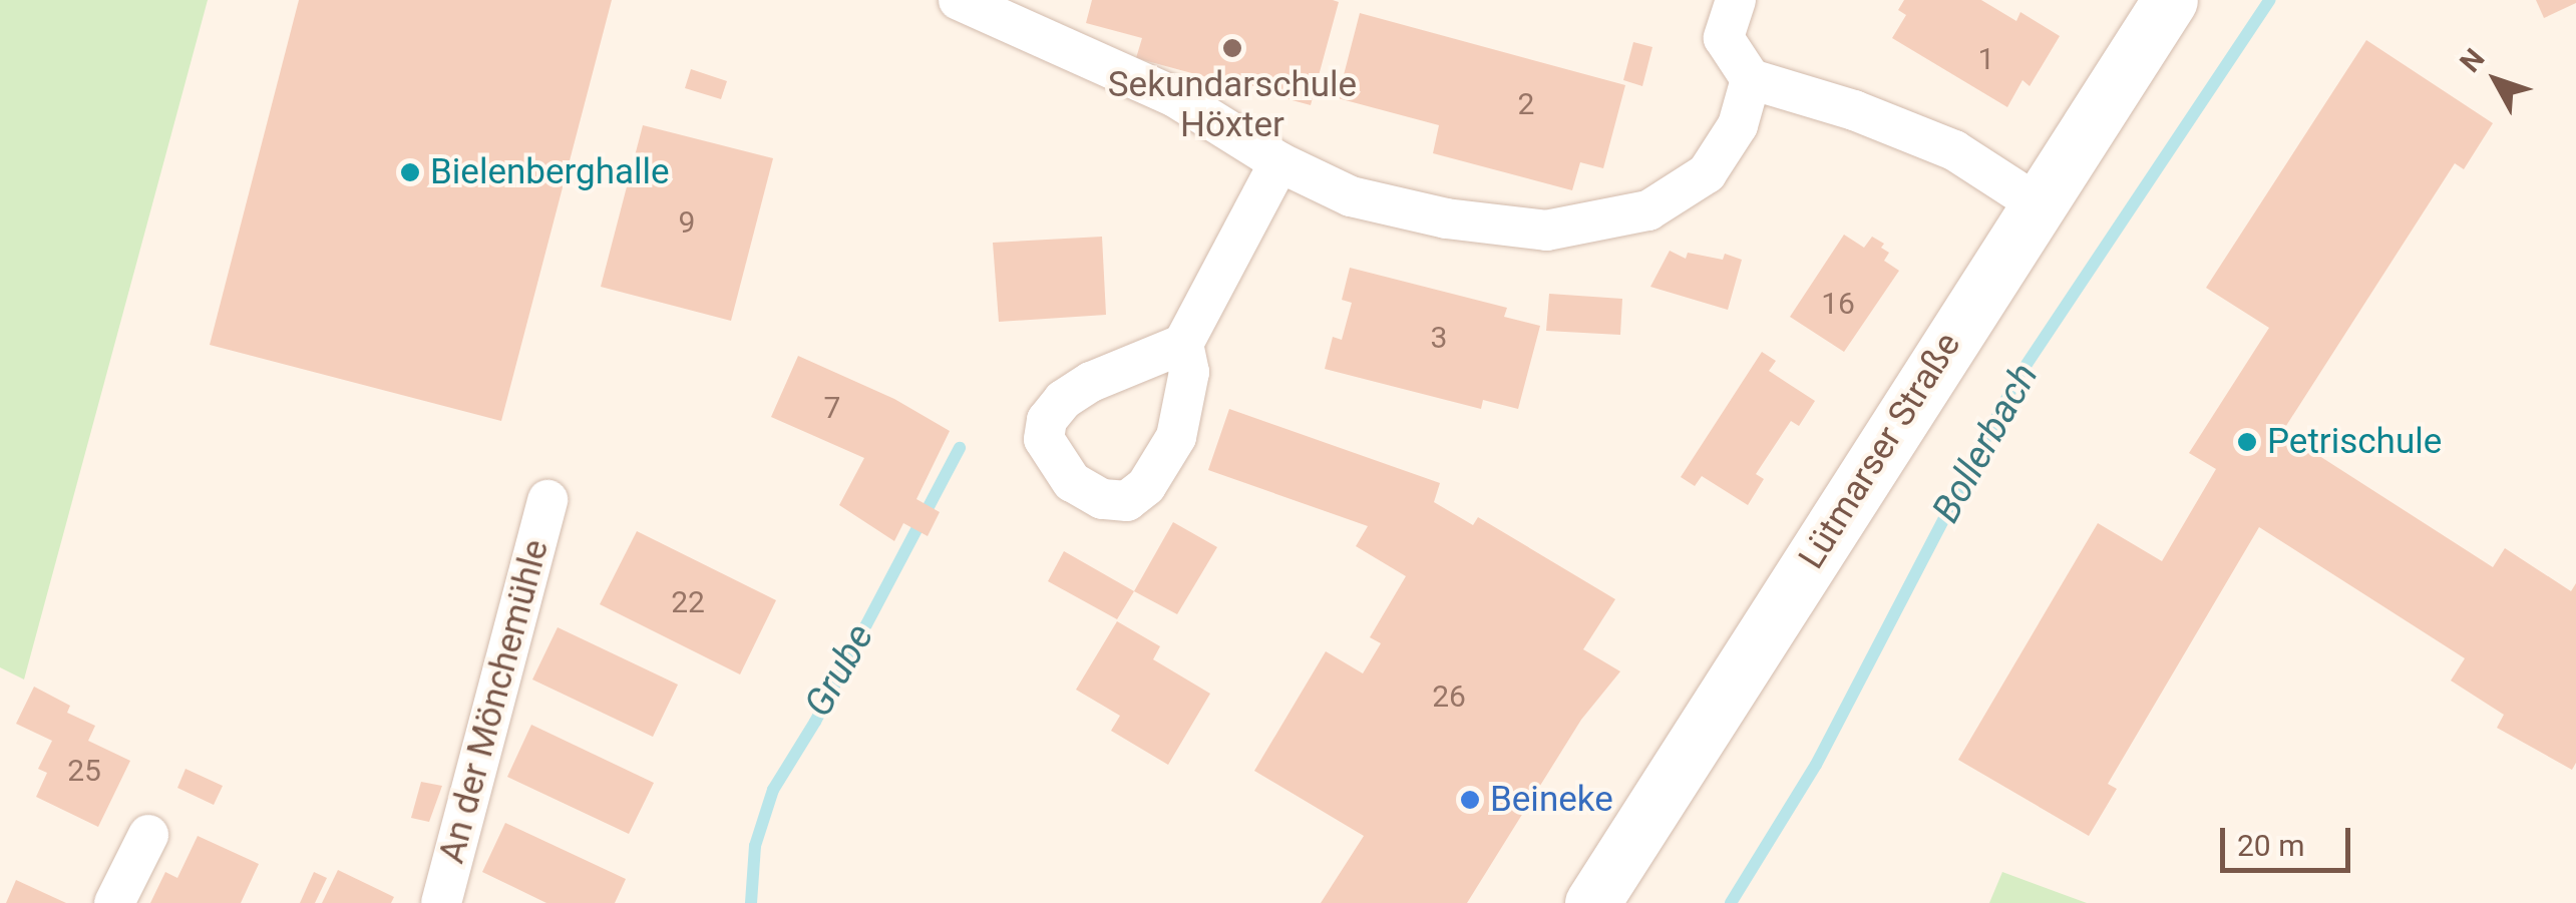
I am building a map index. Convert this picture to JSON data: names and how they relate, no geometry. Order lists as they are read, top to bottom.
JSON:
{
  "streets": {
    "main road": ["Lütmarser Straße"],
    "street": ["An der Mönchemühle"]
  },
  "water": ["Bollerbach", "Grube"],
  "places": [
    "Sekundarschule Höxter",
    "Bielenberghalle",
    "Petrischule",
    "Beineke"
  ],
  "house_numbers": [
    "1",
    "2",
    "9",
    "16",
    "3",
    "7",
    "22",
    "26",
    "25"
  ],
  "scale_bar": "20 m",
  "north": "top left"
}
